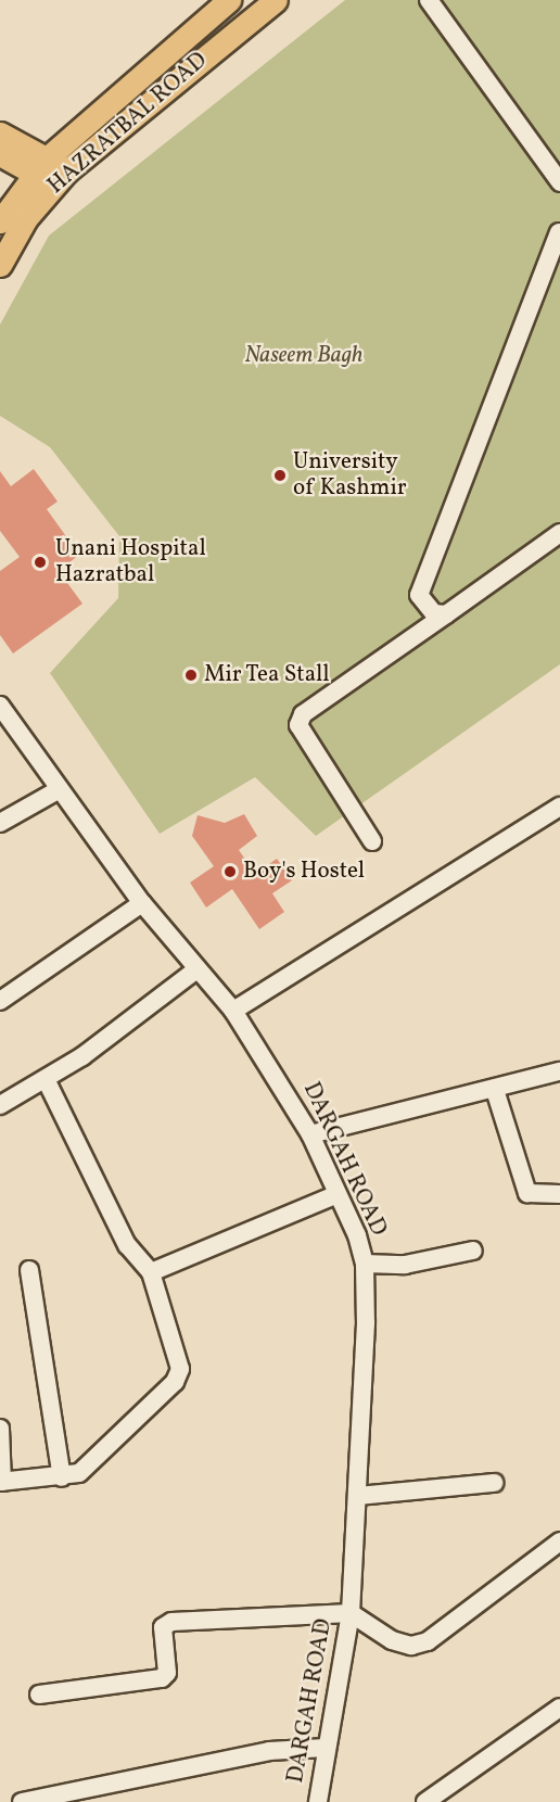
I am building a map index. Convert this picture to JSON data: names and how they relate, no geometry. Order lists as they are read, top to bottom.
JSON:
{
  "streets": {
    "main road": ["HAZRATBAL ROAD"],
    "street": ["DARGAH ROAD"]
  },
  "parks": ["Naseem Bagh"],
  "places": [
    "University of Kashmir",
    "Unani Hospital Hazratbal",
    "Mir Tea Stall",
    "Boy's Hostel"
  ]
}
